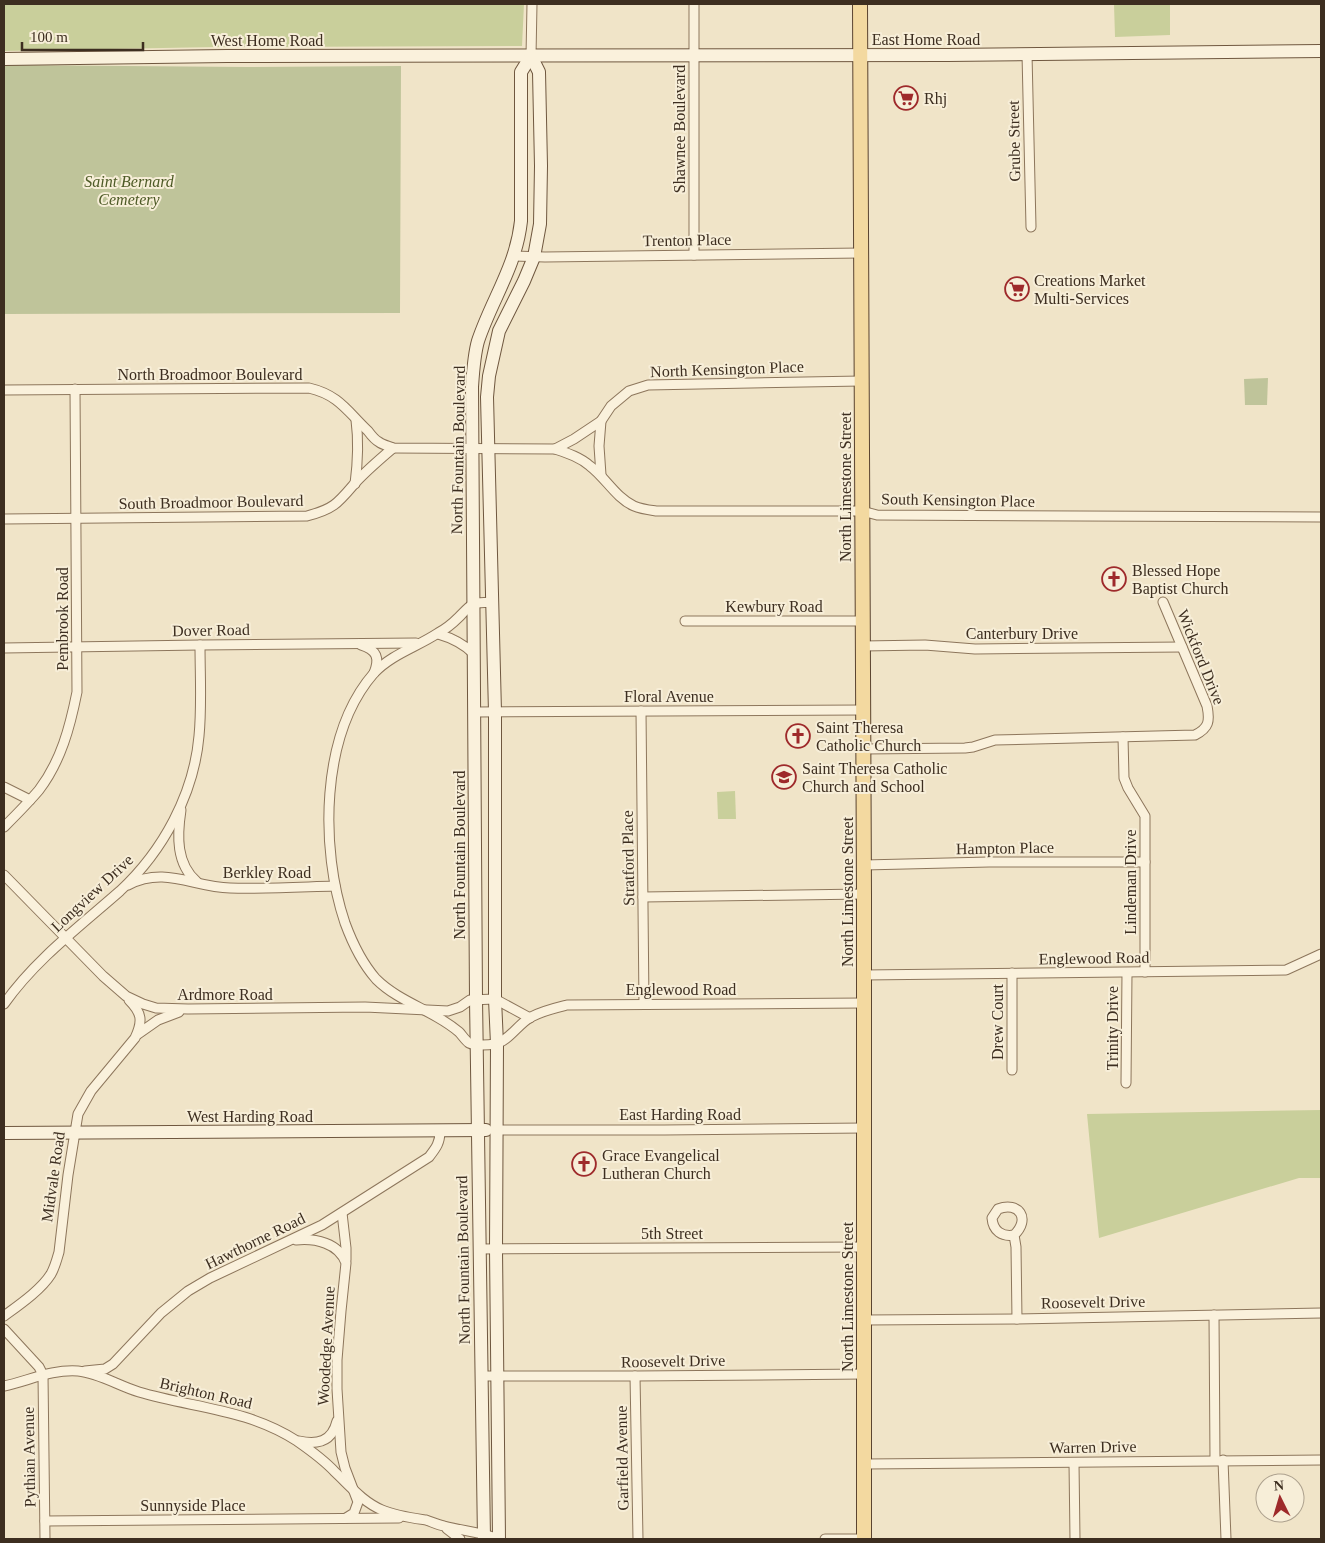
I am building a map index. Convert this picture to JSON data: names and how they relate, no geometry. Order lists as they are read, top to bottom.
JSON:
{
  "streets": {
    "main road": ["North Limestone Street"],
    "street": [
      "East Home Road",
      "West Home Road",
      "Shawnee Boulevard",
      "Grube Street",
      "Trenton Place",
      "North Kensington Place",
      "North Broadmoor Boulevard",
      "North Fountain Boulevard",
      "South Kensington Place",
      "South Broadmoor Boulevard",
      "Kewbury Road",
      "Pembrook Road",
      "Dover Road",
      "Canterbury Drive",
      "Wickford Drive",
      "Floral Avenue",
      "Hampton Place",
      "Stratford Place",
      "Berkley Road",
      "Lindeman Drive",
      "Longview Drive",
      "Englewood Road",
      "Ardmore Road",
      "Drew Court",
      "Trinity Drive",
      "East Harding Road",
      "West Harding Road",
      "Midvale Road",
      "5th Street",
      "Hawthorne Road",
      "Roosevelt Drive",
      "Woodedge Avenue",
      "Brighton Road",
      "Warren Drive",
      "Pythian Avenue",
      "Garfield Avenue",
      "Sunnyside Place"
    ]
  },
  "crossings": [
    ["East Home Road", "West Home Road"],
    ["East Home Road", "Shawnee Boulevard"],
    ["East Home Road", "Grube Street"],
    ["East Home Road", "North Fountain Boulevard"],
    ["East Home Road", "North Limestone Street"],
    ["West Home Road", "North Fountain Boulevard"],
    ["Shawnee Boulevard", "Trenton Place"],
    ["Trenton Place", "North Fountain Boulevard"],
    ["Trenton Place", "North Limestone Street"],
    ["North Kensington Place", "North Limestone Street"],
    ["North Kensington Place", "South Kensington Place"],
    ["North Broadmoor Boulevard", "South Broadmoor Boulevard"],
    ["North Broadmoor Boulevard", "Pembrook Road"],
    ["North Fountain Boulevard", "Floral Avenue"],
    ["North Fountain Boulevard", "Englewood Road"],
    ["North Fountain Boulevard", "Ardmore Road"],
    ["North Fountain Boulevard", "East Harding Road"],
    ["North Fountain Boulevard", "West Harding Road"],
    ["North Fountain Boulevard", "5th Street"],
    ["North Fountain Boulevard", "Roosevelt Drive"],
    ["North Fountain Boulevard", "Brighton Road"],
    ["North Limestone Street", "South Kensington Place"],
    ["North Limestone Street", "Kewbury Road"],
    ["North Limestone Street", "Canterbury Drive"],
    ["North Limestone Street", "Floral Avenue"],
    ["North Limestone Street", "Hampton Place"],
    ["North Limestone Street", "Englewood Road"],
    ["North Limestone Street", "East Harding Road"],
    ["North Limestone Street", "5th Street"],
    ["North Limestone Street", "Roosevelt Drive"],
    ["North Limestone Street", "Warren Drive"],
    ["South Broadmoor Boulevard", "Pembrook Road"],
    ["Pembrook Road", "Dover Road"],
    ["Dover Road", "Longview Drive"],
    ["Canterbury Drive", "Wickford Drive"],
    ["Wickford Drive", "Lindeman Drive"],
    ["Floral Avenue", "Stratford Place"],
    ["Hampton Place", "Lindeman Drive"],
    ["Stratford Place", "Englewood Road"],
    ["Berkley Road", "Longview Drive"],
    ["Lindeman Drive", "Englewood Road"],
    ["Longview Drive", "Ardmore Road"],
    ["Englewood Road", "Drew Court"],
    ["Englewood Road", "Trinity Drive"],
    ["Ardmore Road", "Midvale Road"],
    ["East Harding Road", "West Harding Road"],
    ["West Harding Road", "Midvale Road"],
    ["West Harding Road", "Hawthorne Road"],
    ["Hawthorne Road", "Woodedge Avenue"],
    ["Hawthorne Road", "Brighton Road"],
    ["Roosevelt Drive", "Garfield Avenue"],
    ["Woodedge Avenue", "Brighton Road"],
    ["Brighton Road", "Pythian Avenue"],
    ["Brighton Road", "Sunnyside Place"],
    ["Pythian Avenue", "Sunnyside Place"]
  ],
  "parks": ["Saint Bernard Cemetery"],
  "places": {
    "supermarket": ["Rhj", "Creations Market Multi-Services"],
    "church": ["Blessed Hope Baptist Church", "Saint Theresa Catholic Church", "Grace Evangelical Lutheran Church"],
    "school or university": ["Saint Theresa Catholic Church and School"]
  },
  "scale_bar": "100 m",
  "north": "top"
}
